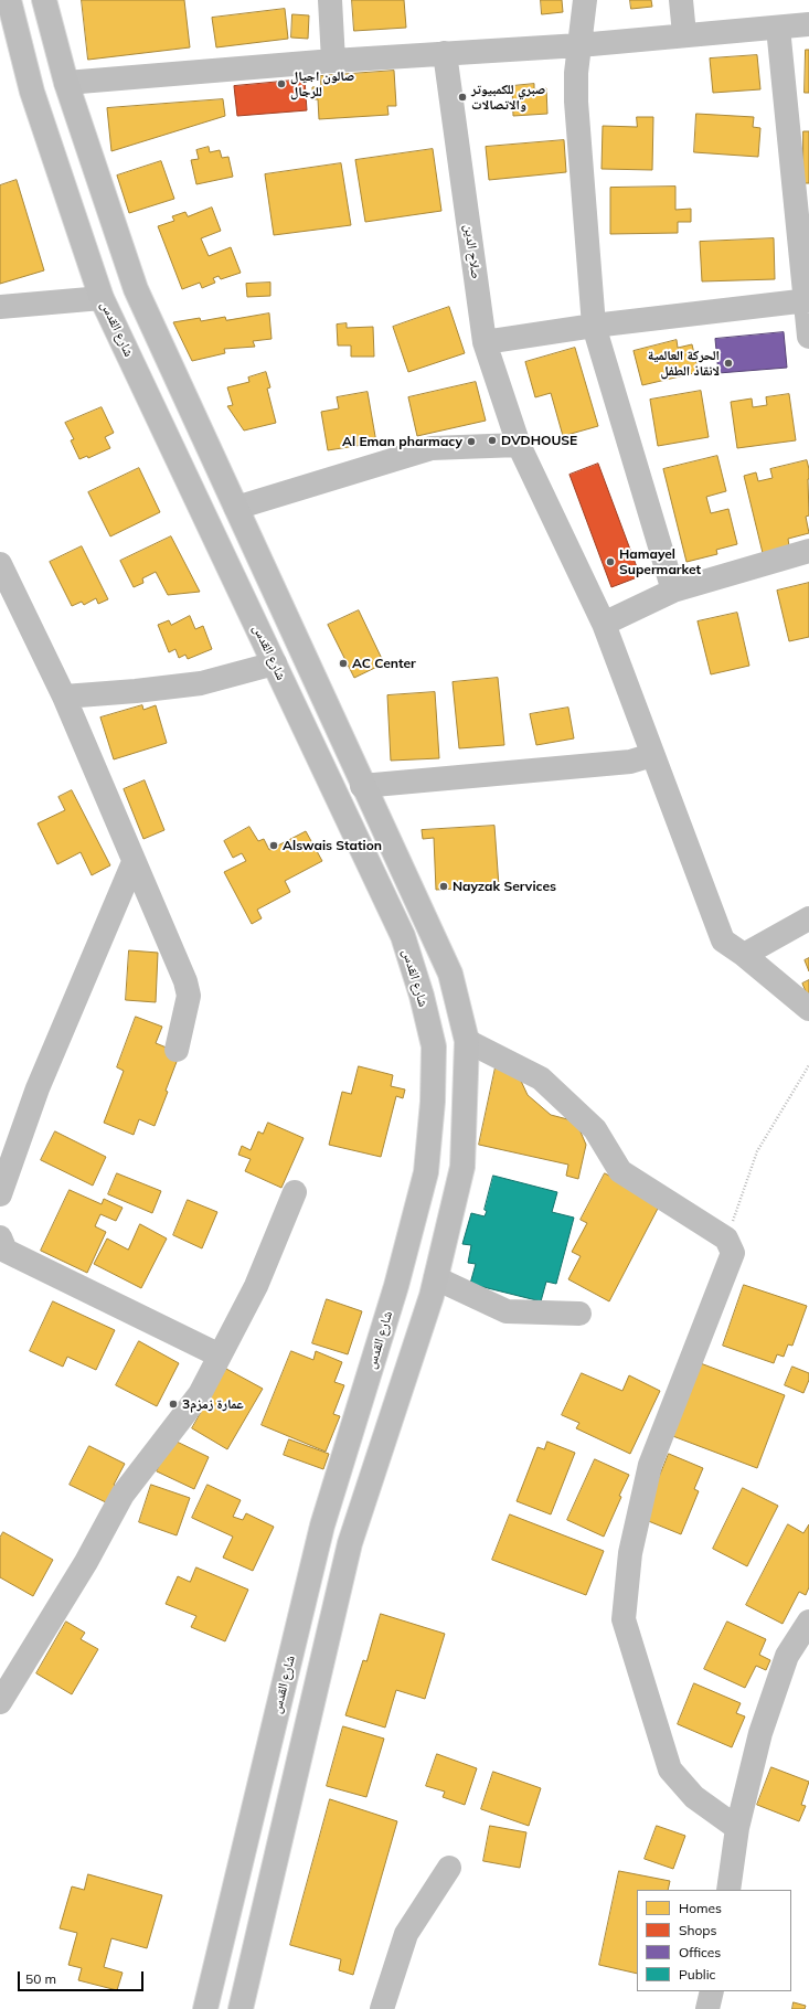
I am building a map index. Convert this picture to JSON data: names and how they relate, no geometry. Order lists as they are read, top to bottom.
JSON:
{
  "streets": {
    "main road": ["شارع القدس"],
    "street": ["صلاح الدين"]
  },
  "places": [
    "صالون اجيال للرجال",
    "صبري للكمبيوتر والاتصالات",
    "الحركة العالمية لانقاذ الطفل",
    "DVDHOUSE",
    "Al Eman pharmacy",
    "Hamayel Supermarket",
    "AC Center",
    "Alswais Station",
    "Nayzak Services",
    "عمارة زمزم3"
  ],
  "legend": [
    "Homes",
    "Shops",
    "Offices",
    "Public"
  ],
  "scale_bar": "50 m"
}
